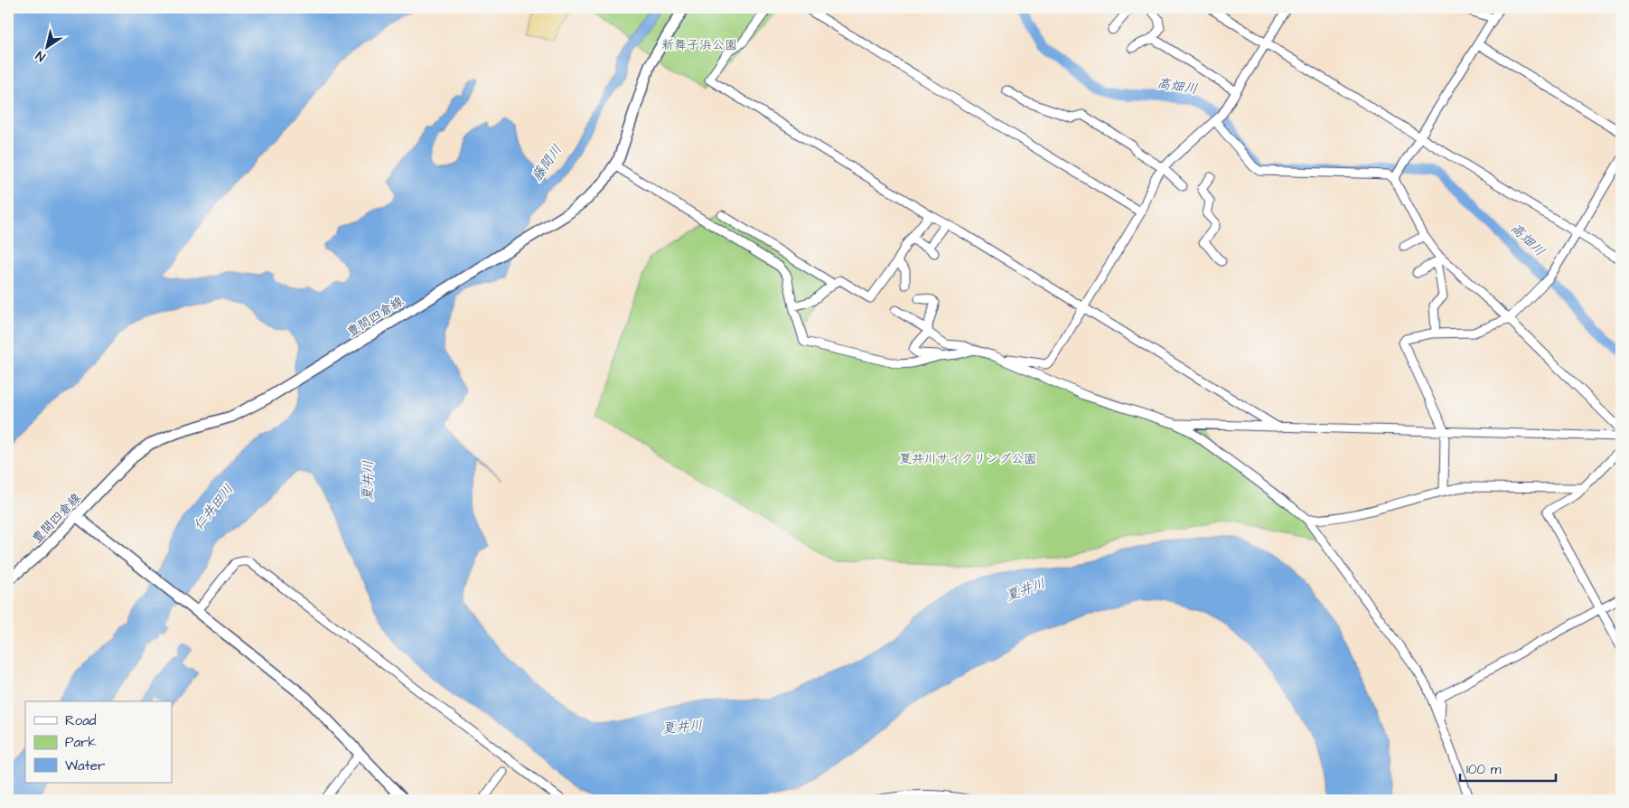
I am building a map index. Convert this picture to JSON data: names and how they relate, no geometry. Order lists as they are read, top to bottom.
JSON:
{
  "streets": {
    "main road": ["豊間四倉線"]
  },
  "water": [
    "高畑川",
    "藤間川",
    "夏井川",
    "仁井田川"
  ],
  "parks": ["新舞子浜公園", "夏井川サイクリング公園"],
  "legend": ["Road", "Park", "Water"],
  "scale_bar": "100 m",
  "north": "bottom left"
}
